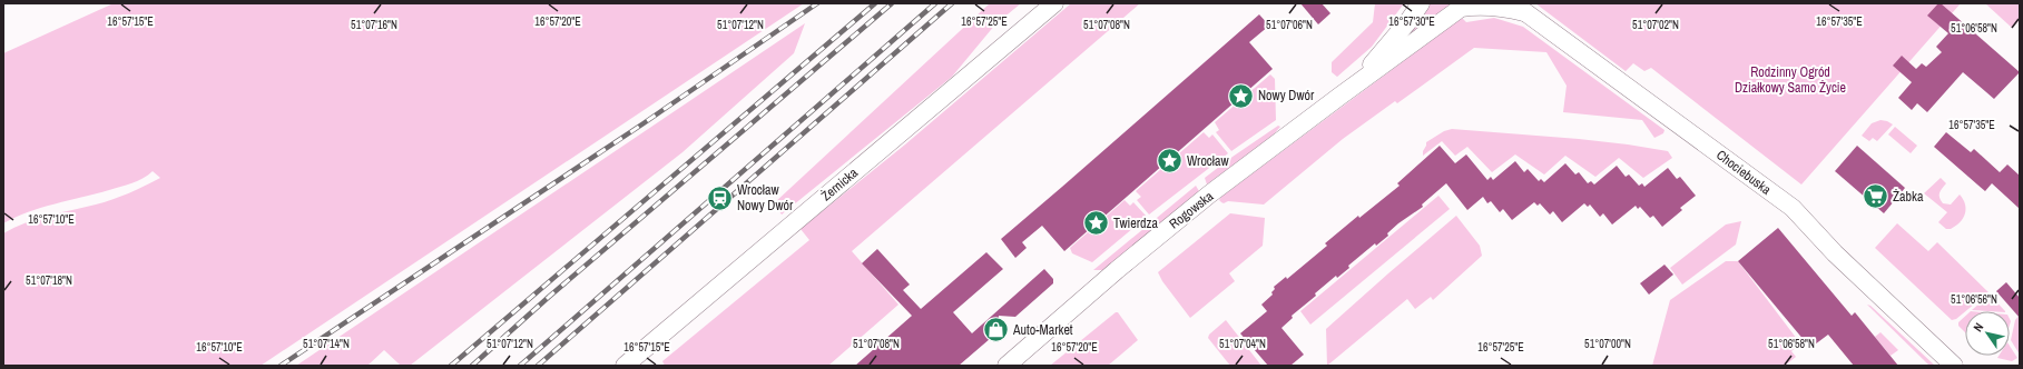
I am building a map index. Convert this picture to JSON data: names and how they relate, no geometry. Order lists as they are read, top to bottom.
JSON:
{
  "streets": {
    "street": ["Chociebuska", "Żernicka", "Rogowska"]
  },
  "crossings": [
    ["Chociebuska", "Rogowska"]
  ],
  "parks": ["Rodzinny Ogród Działkowy Samo Życie"],
  "places": {
    "place": ["Nowy Dwór", "Wrocław", "Twierdza"],
    "supermarket": ["Żabka"],
    "station": ["Wrocław Nowy Dwór"],
    "shop": ["Auto-Market"]
  },
  "north": "top left",
  "coordinates": [
    "16°57'15\"E",
    "16°57'20\"E",
    "16°57'25\"E",
    "16°57'30\"E",
    "16°57'35\"E",
    "51°07'02\"N",
    "51°07'16\"N",
    "51°07'12\"N",
    "51°07'08\"N",
    "51°07'06\"N",
    "51°06'58\"N",
    "16°57'10\"E",
    "51°07'18\"N",
    "51°06'56\"N",
    "51°07'14\"N",
    "51°07'04\"N",
    "51°07'00\"N"
  ]
}
